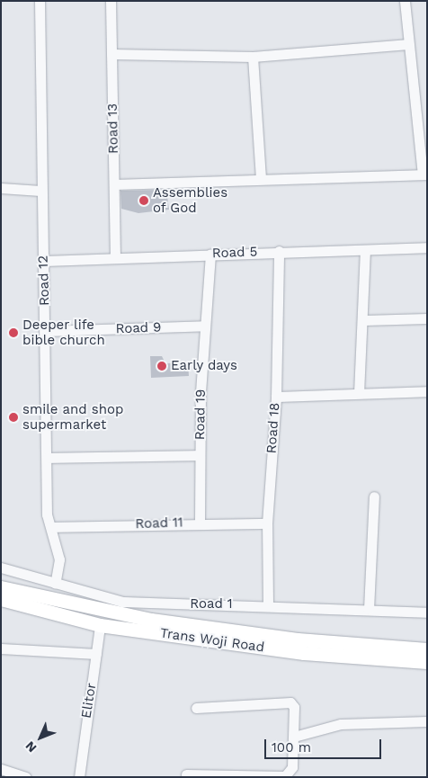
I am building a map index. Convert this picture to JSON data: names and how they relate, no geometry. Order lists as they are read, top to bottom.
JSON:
{
  "streets": {
    "main road": ["Trans Woji Road"],
    "street": [
      "Road 13",
      "Road 5",
      "Road 12",
      "Road 9",
      "Road 19",
      "Road 18",
      "Road 11",
      "Road 1",
      "Elitor"
    ]
  },
  "crossings": [
    ["Road 13", "Road 5"],
    ["Road 5", "Road 12"],
    ["Road 5", "Road 19"],
    ["Road 5", "Road 18"],
    ["Road 12", "Road 9"],
    ["Road 12", "Road 11"],
    ["Road 12", "Road 1"],
    ["Road 9", "Road 19"],
    ["Road 19", "Road 11"],
    ["Road 18", "Road 11"],
    ["Road 18", "Road 1"],
    ["Trans Woji Road", "Elitor"]
  ],
  "places": [
    "Assemblies of God",
    "Deeper life bible church",
    "Early days",
    "smile and shop supermarket"
  ],
  "scale_bar": "100 m",
  "north": "bottom left"
}
